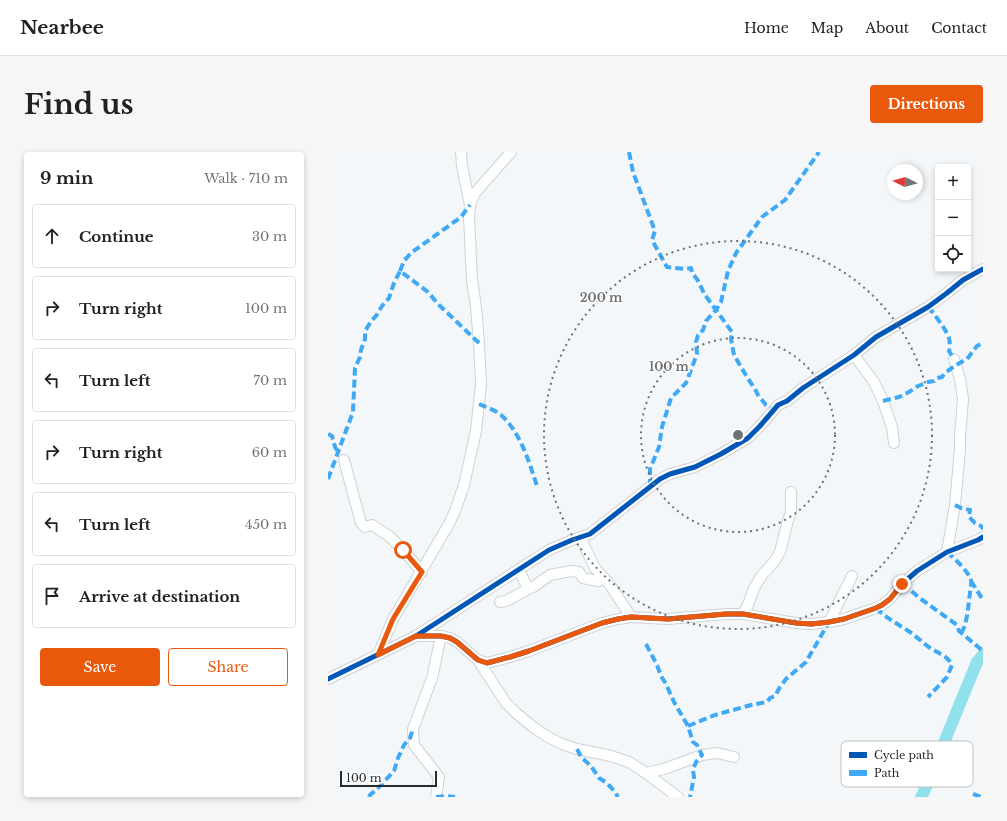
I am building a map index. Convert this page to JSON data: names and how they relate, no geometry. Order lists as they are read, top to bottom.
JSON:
{
  "legend": ["Cycle path", "Path"],
  "scale_bar": "100 m",
  "north": "left",
  "page": {
    "header": "Nearbee",
    "nav": [
      "Home",
      "Map",
      "About",
      "Contact"
    ],
    "buttons": [
      "Directions",
      ["Save", "Share"]
    ],
    "title": "Find us",
    "heading": ["9 min", "Walk · 710 m"],
    "map_buttons": ["+", "−"],
    "list": [
      ["Continue", "30 m"],
      ["Turn right", "100 m"],
      ["Turn left", "70 m"],
      ["Turn right", "60 m"],
      ["Turn left", "450 m"],
      "Arrive at destination"
    ],
    "scale": "100 m"
  },
  "rings": ["200 m", "100 m"]
}
